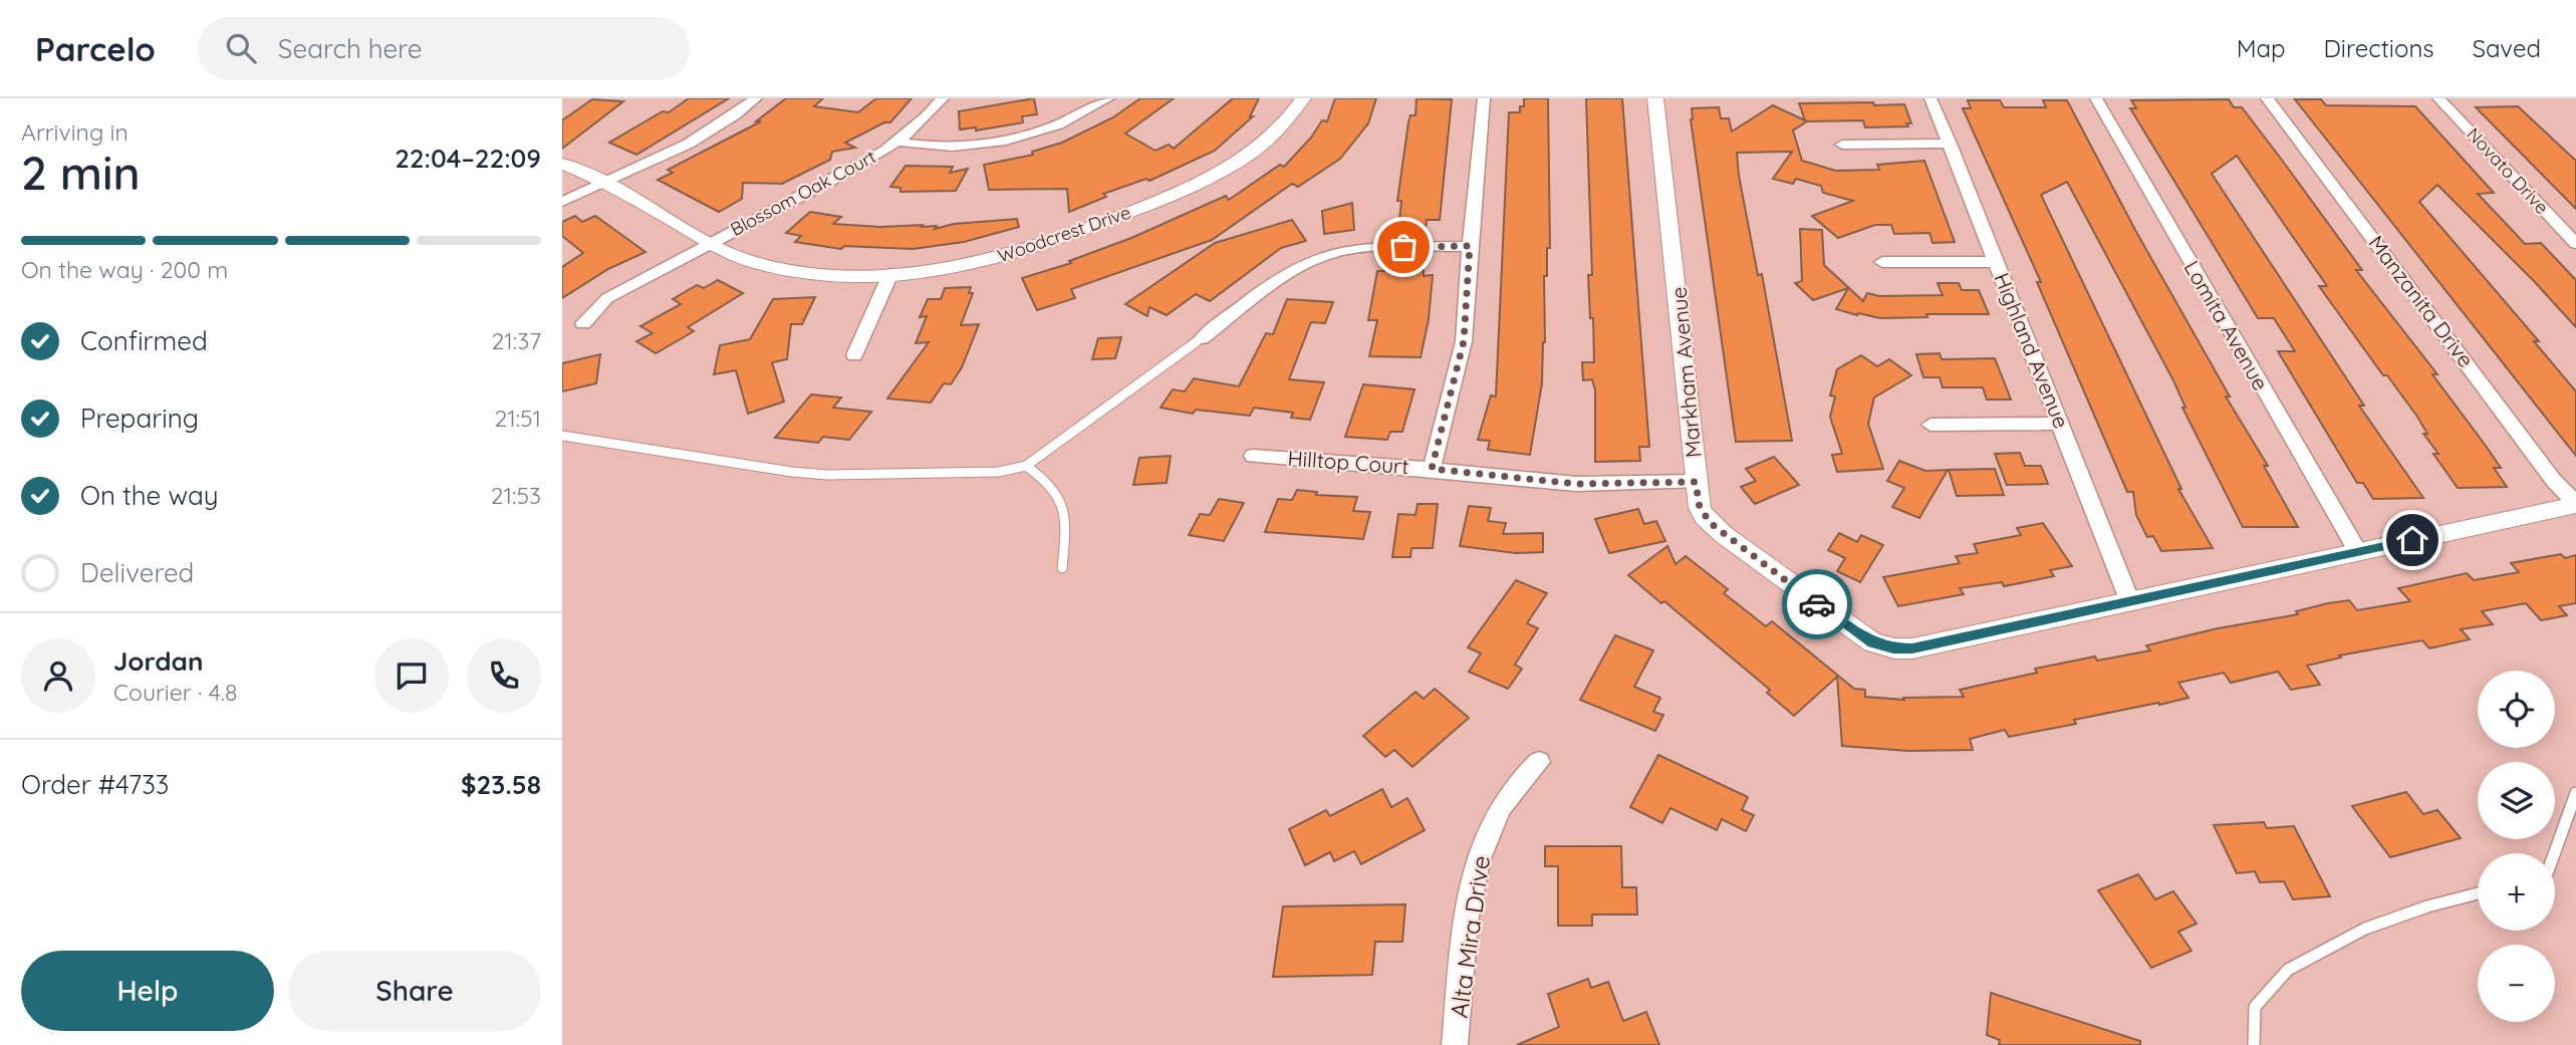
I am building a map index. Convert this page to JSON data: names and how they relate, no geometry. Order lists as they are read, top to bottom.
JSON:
{
  "streets": {
    "street": [
      "Novato Drive",
      "Blossom Oak Court",
      "Woodcrest Drive",
      "Manzanita Drive",
      "Lomita Avenue",
      "Highland Avenue",
      "Markham Avenue",
      "Hilltop Court",
      "Alta Mira Drive"
    ]
  },
  "crossings": [
    ["Blossom Oak Court", "Woodcrest Drive"],
    ["Manzanita Drive", "Markham Avenue"],
    ["Lomita Avenue", "Markham Avenue"],
    ["Highland Avenue", "Markham Avenue"],
    ["Markham Avenue", "Hilltop Court"]
  ],
  "page": {
    "header": "Parcelo",
    "search": "Search here",
    "nav": ["Map", "Directions", "Saved"],
    "heading": ["2 min", "Arriving in", "22:04–22:09"],
    "panel": [
      "Jordan",
      "Courier · 4.8",
      "Order #4733",
      "$23.58"
    ],
    "bar": "On the way · 200 m",
    "list": [
      ["Confirmed", "21:37"],
      ["Preparing", "21:51"],
      ["On the way", "21:53"],
      "Delivered"
    ],
    "map_buttons": ["+", "−"],
    "buttons": ["Help", "Share"]
  }
}
